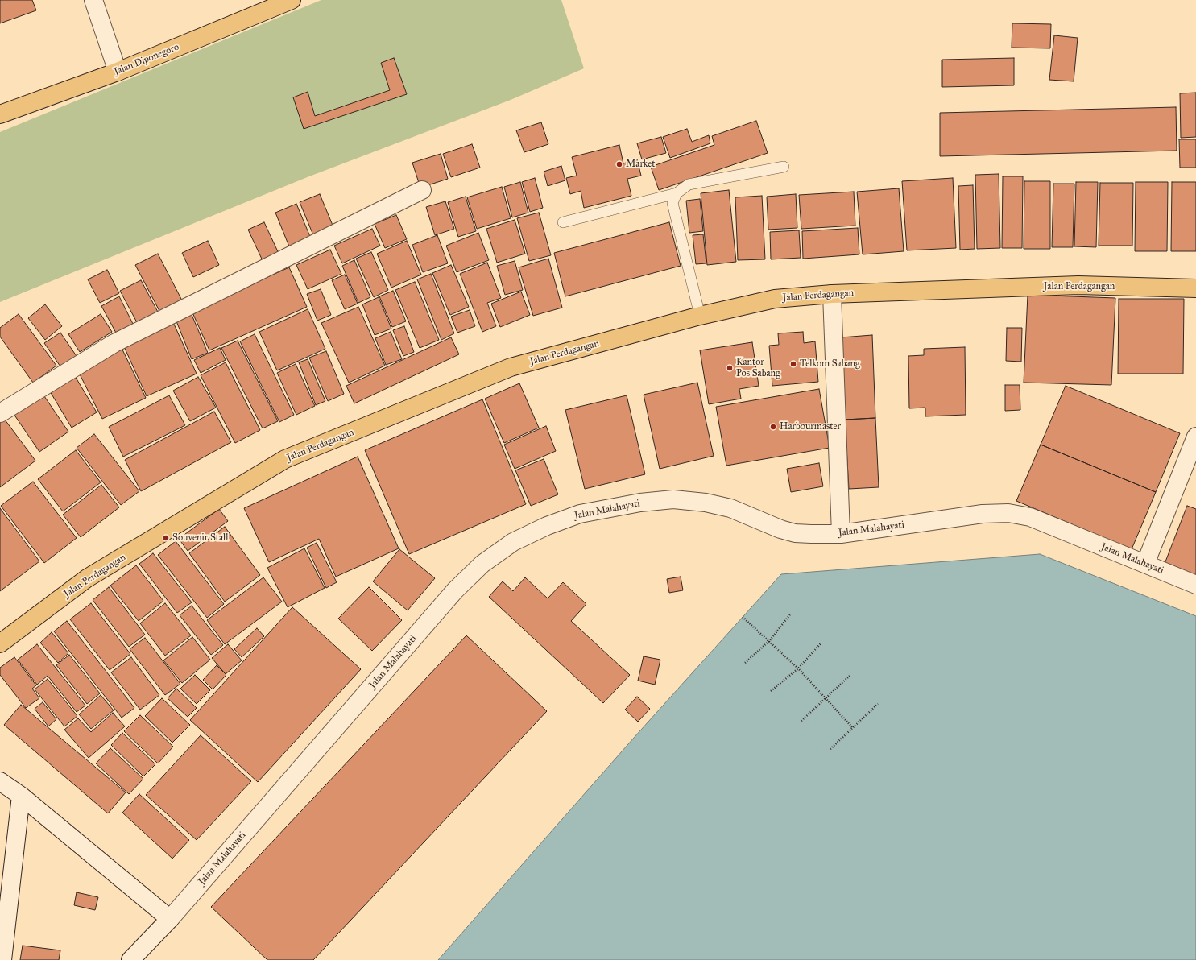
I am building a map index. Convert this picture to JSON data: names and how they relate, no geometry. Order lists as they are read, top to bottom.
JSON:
{
  "streets": {
    "highway": ["Jalan Diponegoro", "Jalan Perdagangan"],
    "street": ["Jalan Malahayati"]
  },
  "places": [
    "Market",
    "Telkom Sabang",
    "Kantor Pos Sabang",
    "Harbourmaster",
    "Souvenir Stall"
  ]
}
